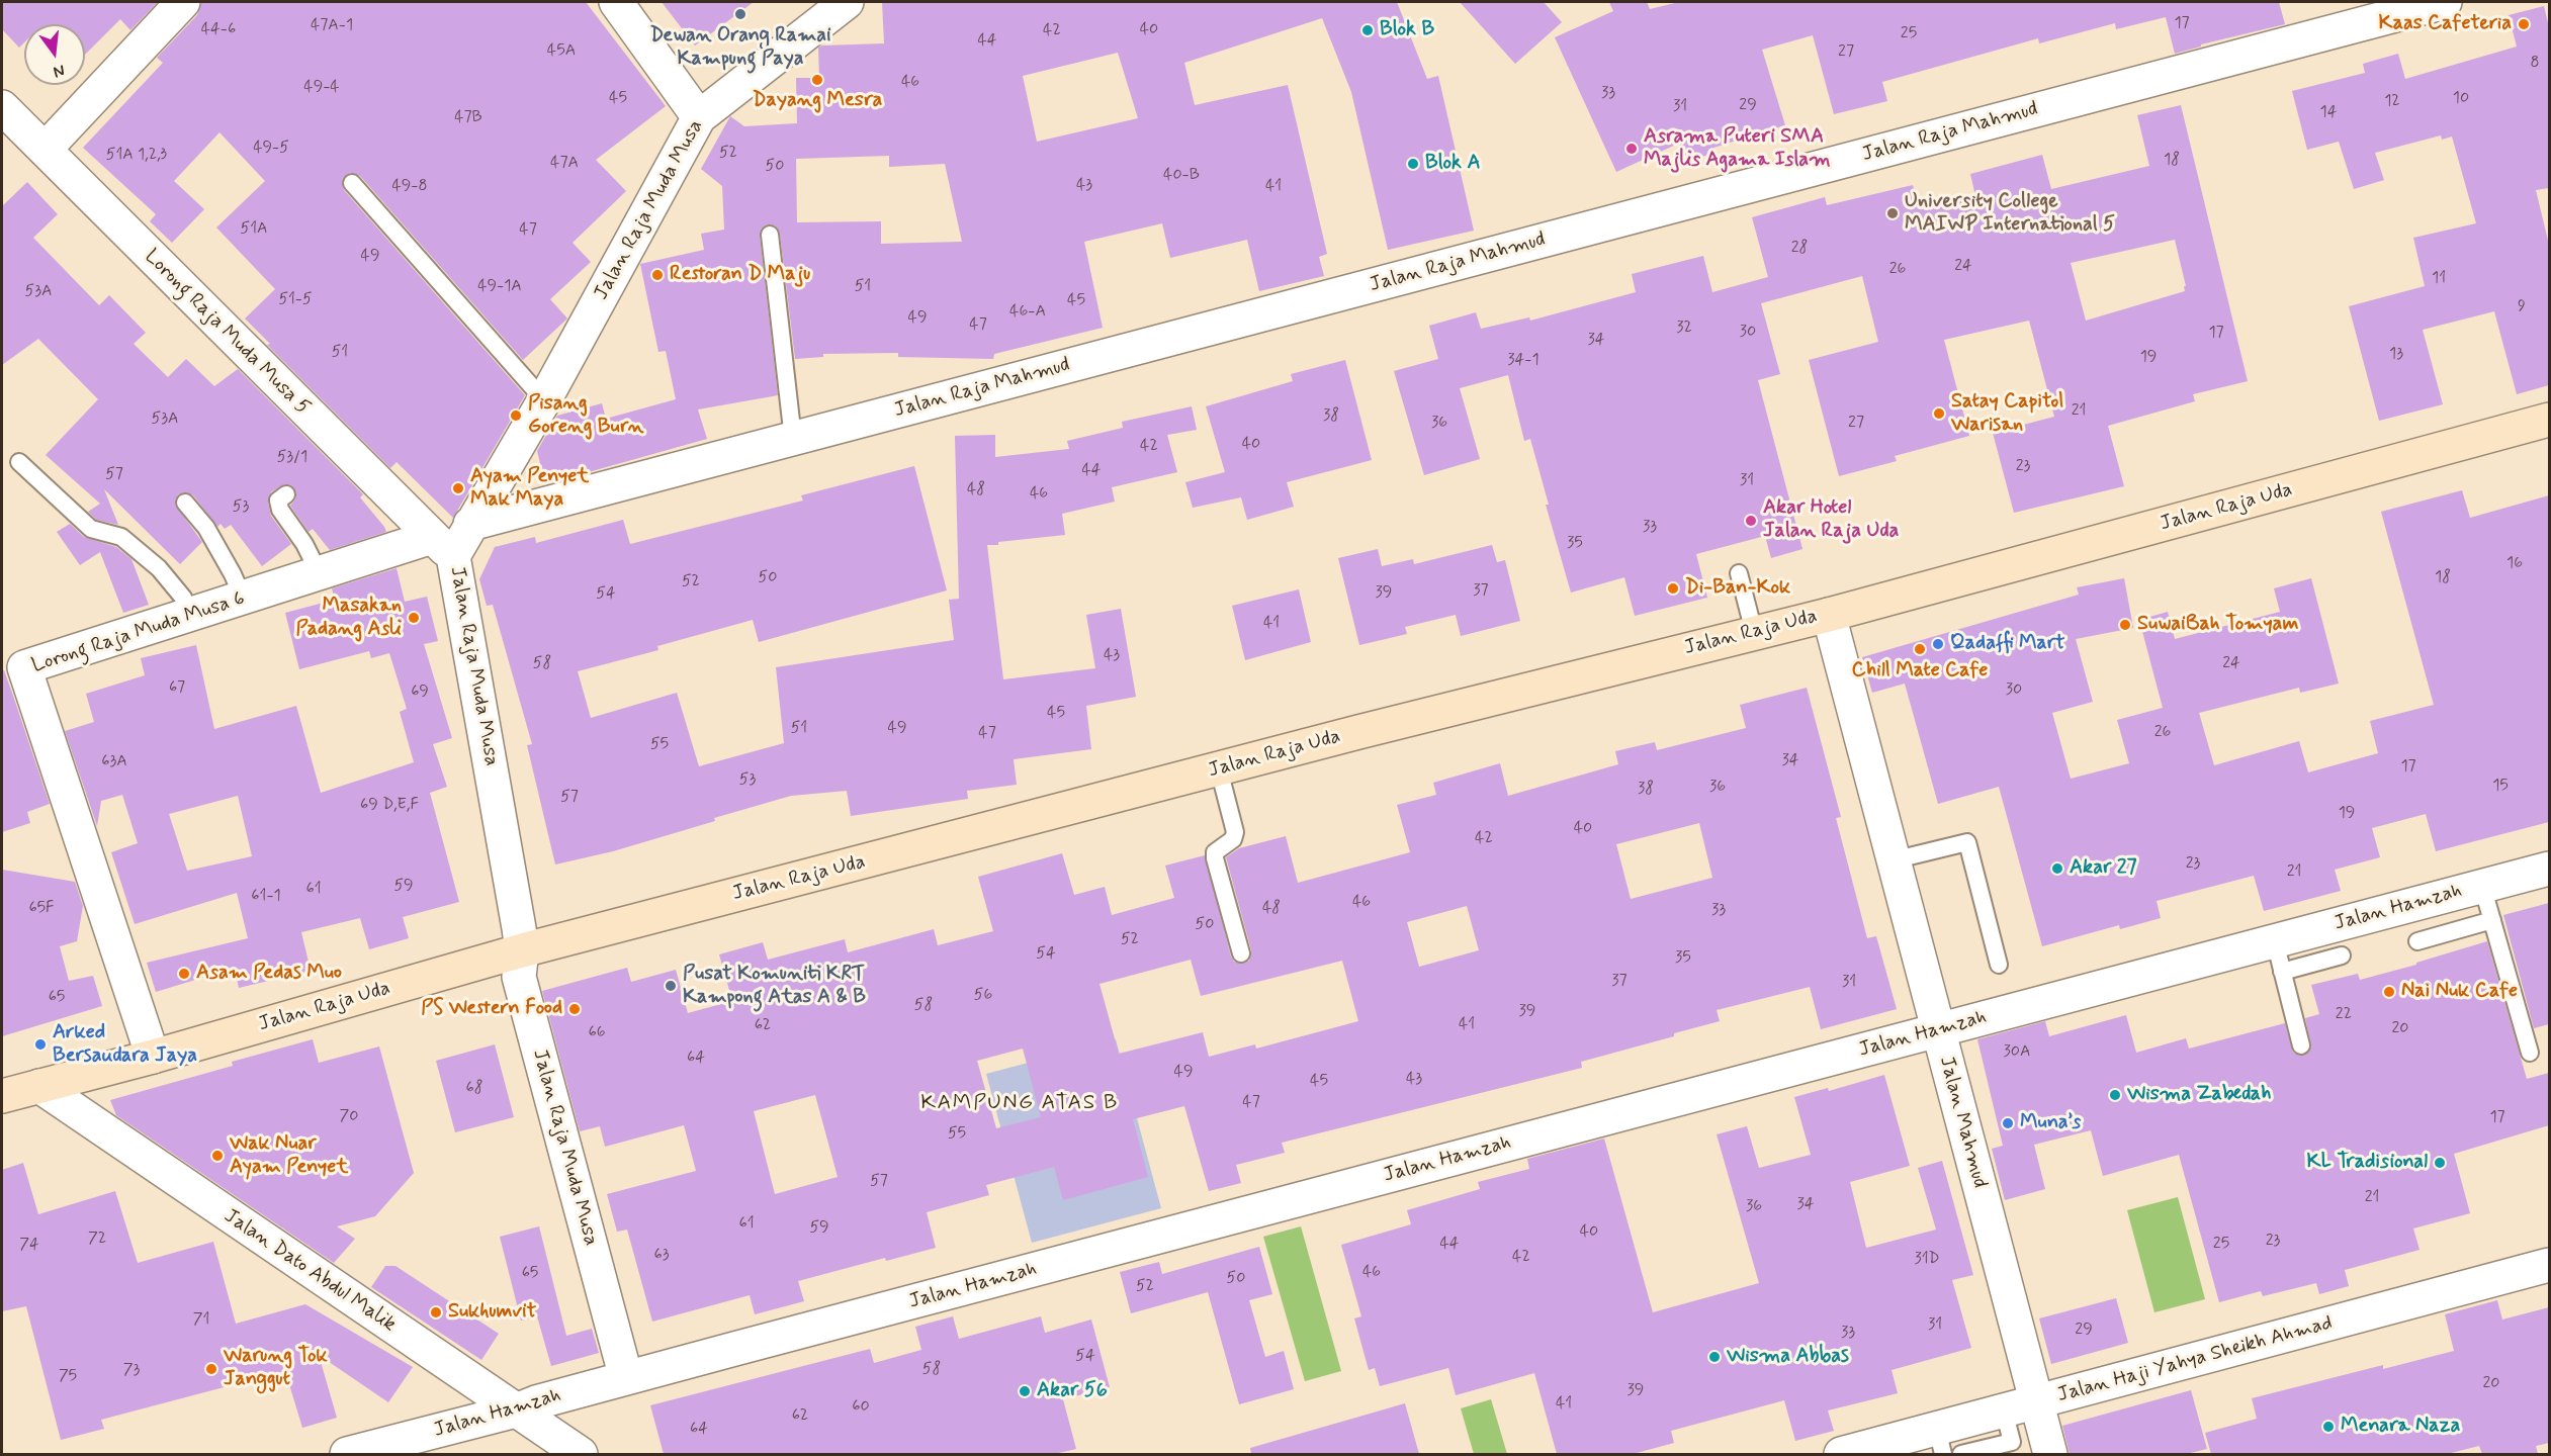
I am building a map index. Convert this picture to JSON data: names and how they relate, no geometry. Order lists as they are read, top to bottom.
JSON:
{
  "streets": {
    "street": [
      "Jalan Raja Mahmud",
      "Jalan Raja Muda Musa",
      "Lorong Raja Muda Musa 5",
      "Jalan Raja Uda",
      "Lorong Raja Muda Musa 6",
      "Jalan Hamzah",
      "Jalan Mahmud",
      "Jalan Dato Abdul Malik",
      "Jalan Haji Yahya Sheikh Ahmad"
    ]
  },
  "crossings": [
    ["Jalan Raja Mahmud", "Jalan Raja Muda Musa"],
    ["Jalan Raja Muda Musa", "Lorong Raja Muda Musa 5"],
    ["Jalan Raja Muda Musa", "Jalan Raja Uda"],
    ["Jalan Raja Muda Musa", "Lorong Raja Muda Musa 6"],
    ["Jalan Raja Muda Musa", "Jalan Hamzah"],
    ["Lorong Raja Muda Musa 5", "Lorong Raja Muda Musa 6"],
    ["Jalan Raja Uda", "Lorong Raja Muda Musa 6"],
    ["Jalan Raja Uda", "Jalan Mahmud"],
    ["Jalan Raja Uda", "Jalan Dato Abdul Malik"],
    ["Jalan Hamzah", "Jalan Mahmud"],
    ["Jalan Hamzah", "Jalan Dato Abdul Malik"],
    ["Jalan Mahmud", "Jalan Haji Yahya Sheikh Ahmad"]
  ],
  "districts": ["KAMPUNG ATAS B"],
  "places": [
    "Dewan Orang Ramai Kampung Paya",
    "Kaas Cafeteria",
    "Blok B",
    "Dayang Mesra",
    "Asrama Puteri SMA Majlis Agama Islam",
    "Blok A",
    "University College MAIWP International 5",
    "Restoran D Maju",
    "Satay Capitol Warisan",
    "Pisang Goreng Burn",
    "Ayam Penyet Mak Maya",
    "Akar Hotel Jalan Raja Uda",
    "Di-Ban-Kok",
    "Masakan Padang Asli",
    "SuwaiBah Tomyam",
    "Qadaffi Mart",
    "Chill Mate Cafe",
    "Akar 27",
    "Asam Pedas Muo",
    "Pusat Komuniti KRT Kampong Atas A & B",
    "Nai Nuk Cafe",
    "PS Western Food",
    "Arked Bersaudara Jaya",
    "Wisma Zabedah",
    "Muna’s",
    "Wak Nuar Ayam Penyet",
    "KL Tradisional",
    "Sukhumvit",
    "Wisma Abbas",
    "Warung Tok Janggut",
    "Akar 56",
    "Menara Naza"
  ],
  "house_numbers": [
    "17",
    "47A-1",
    "44-6",
    "40",
    "42",
    "25",
    "44",
    "45A",
    "27",
    "8",
    "46",
    "49-4",
    "33",
    "45",
    "10",
    "12",
    "29",
    "31",
    "14",
    "47B",
    "49-5",
    "52",
    "51A 1,2,3",
    "18",
    "47A",
    "50",
    "40-B",
    "43",
    "49-8",
    "41",
    "51A",
    "47",
    "28",
    "49",
    "24",
    "26",
    "11",
    "49-1A",
    "51",
    "53A",
    "51-5",
    "45",
    "9",
    "46-A",
    "49",
    "47",
    "32",
    "30",
    "17",
    "34",
    "51",
    "13",
    "19",
    "34-1",
    "21",
    "38",
    "53A",
    "36",
    "27",
    "40",
    "42",
    "53/1",
    "23",
    "44",
    "57",
    "31",
    "48",
    "46",
    "53",
    "33",
    "35",
    "16",
    "50",
    "18",
    "52",
    "37",
    "39",
    "54",
    "41",
    "43",
    "58",
    "24",
    "67",
    "30",
    "69",
    "45",
    "51",
    "49",
    "26",
    "47",
    "55",
    "34",
    "63A",
    "17",
    "53",
    "15",
    "36",
    "38",
    "57",
    "69 D,E,F",
    "19",
    "40",
    "42",
    "23",
    "21",
    "59",
    "61",
    "61-1",
    "46",
    "65F",
    "48",
    "33",
    "50",
    "52",
    "54",
    "35",
    "37",
    "31",
    "56",
    "65",
    "58",
    "39",
    "22",
    "41",
    "62",
    "20",
    "66",
    "30A",
    "64",
    "49",
    "43",
    "45",
    "68",
    "47",
    "70",
    "17",
    "55",
    "57",
    "21",
    "34",
    "36",
    "61",
    "59",
    "40",
    "72",
    "23",
    "44",
    "25",
    "74",
    "63",
    "42",
    "31D",
    "46",
    "65",
    "50",
    "52",
    "71",
    "31",
    "29",
    "33",
    "54",
    "58",
    "73",
    "75",
    "20",
    "39",
    "41",
    "60",
    "62",
    "64"
  ],
  "north": "bottom"
}
